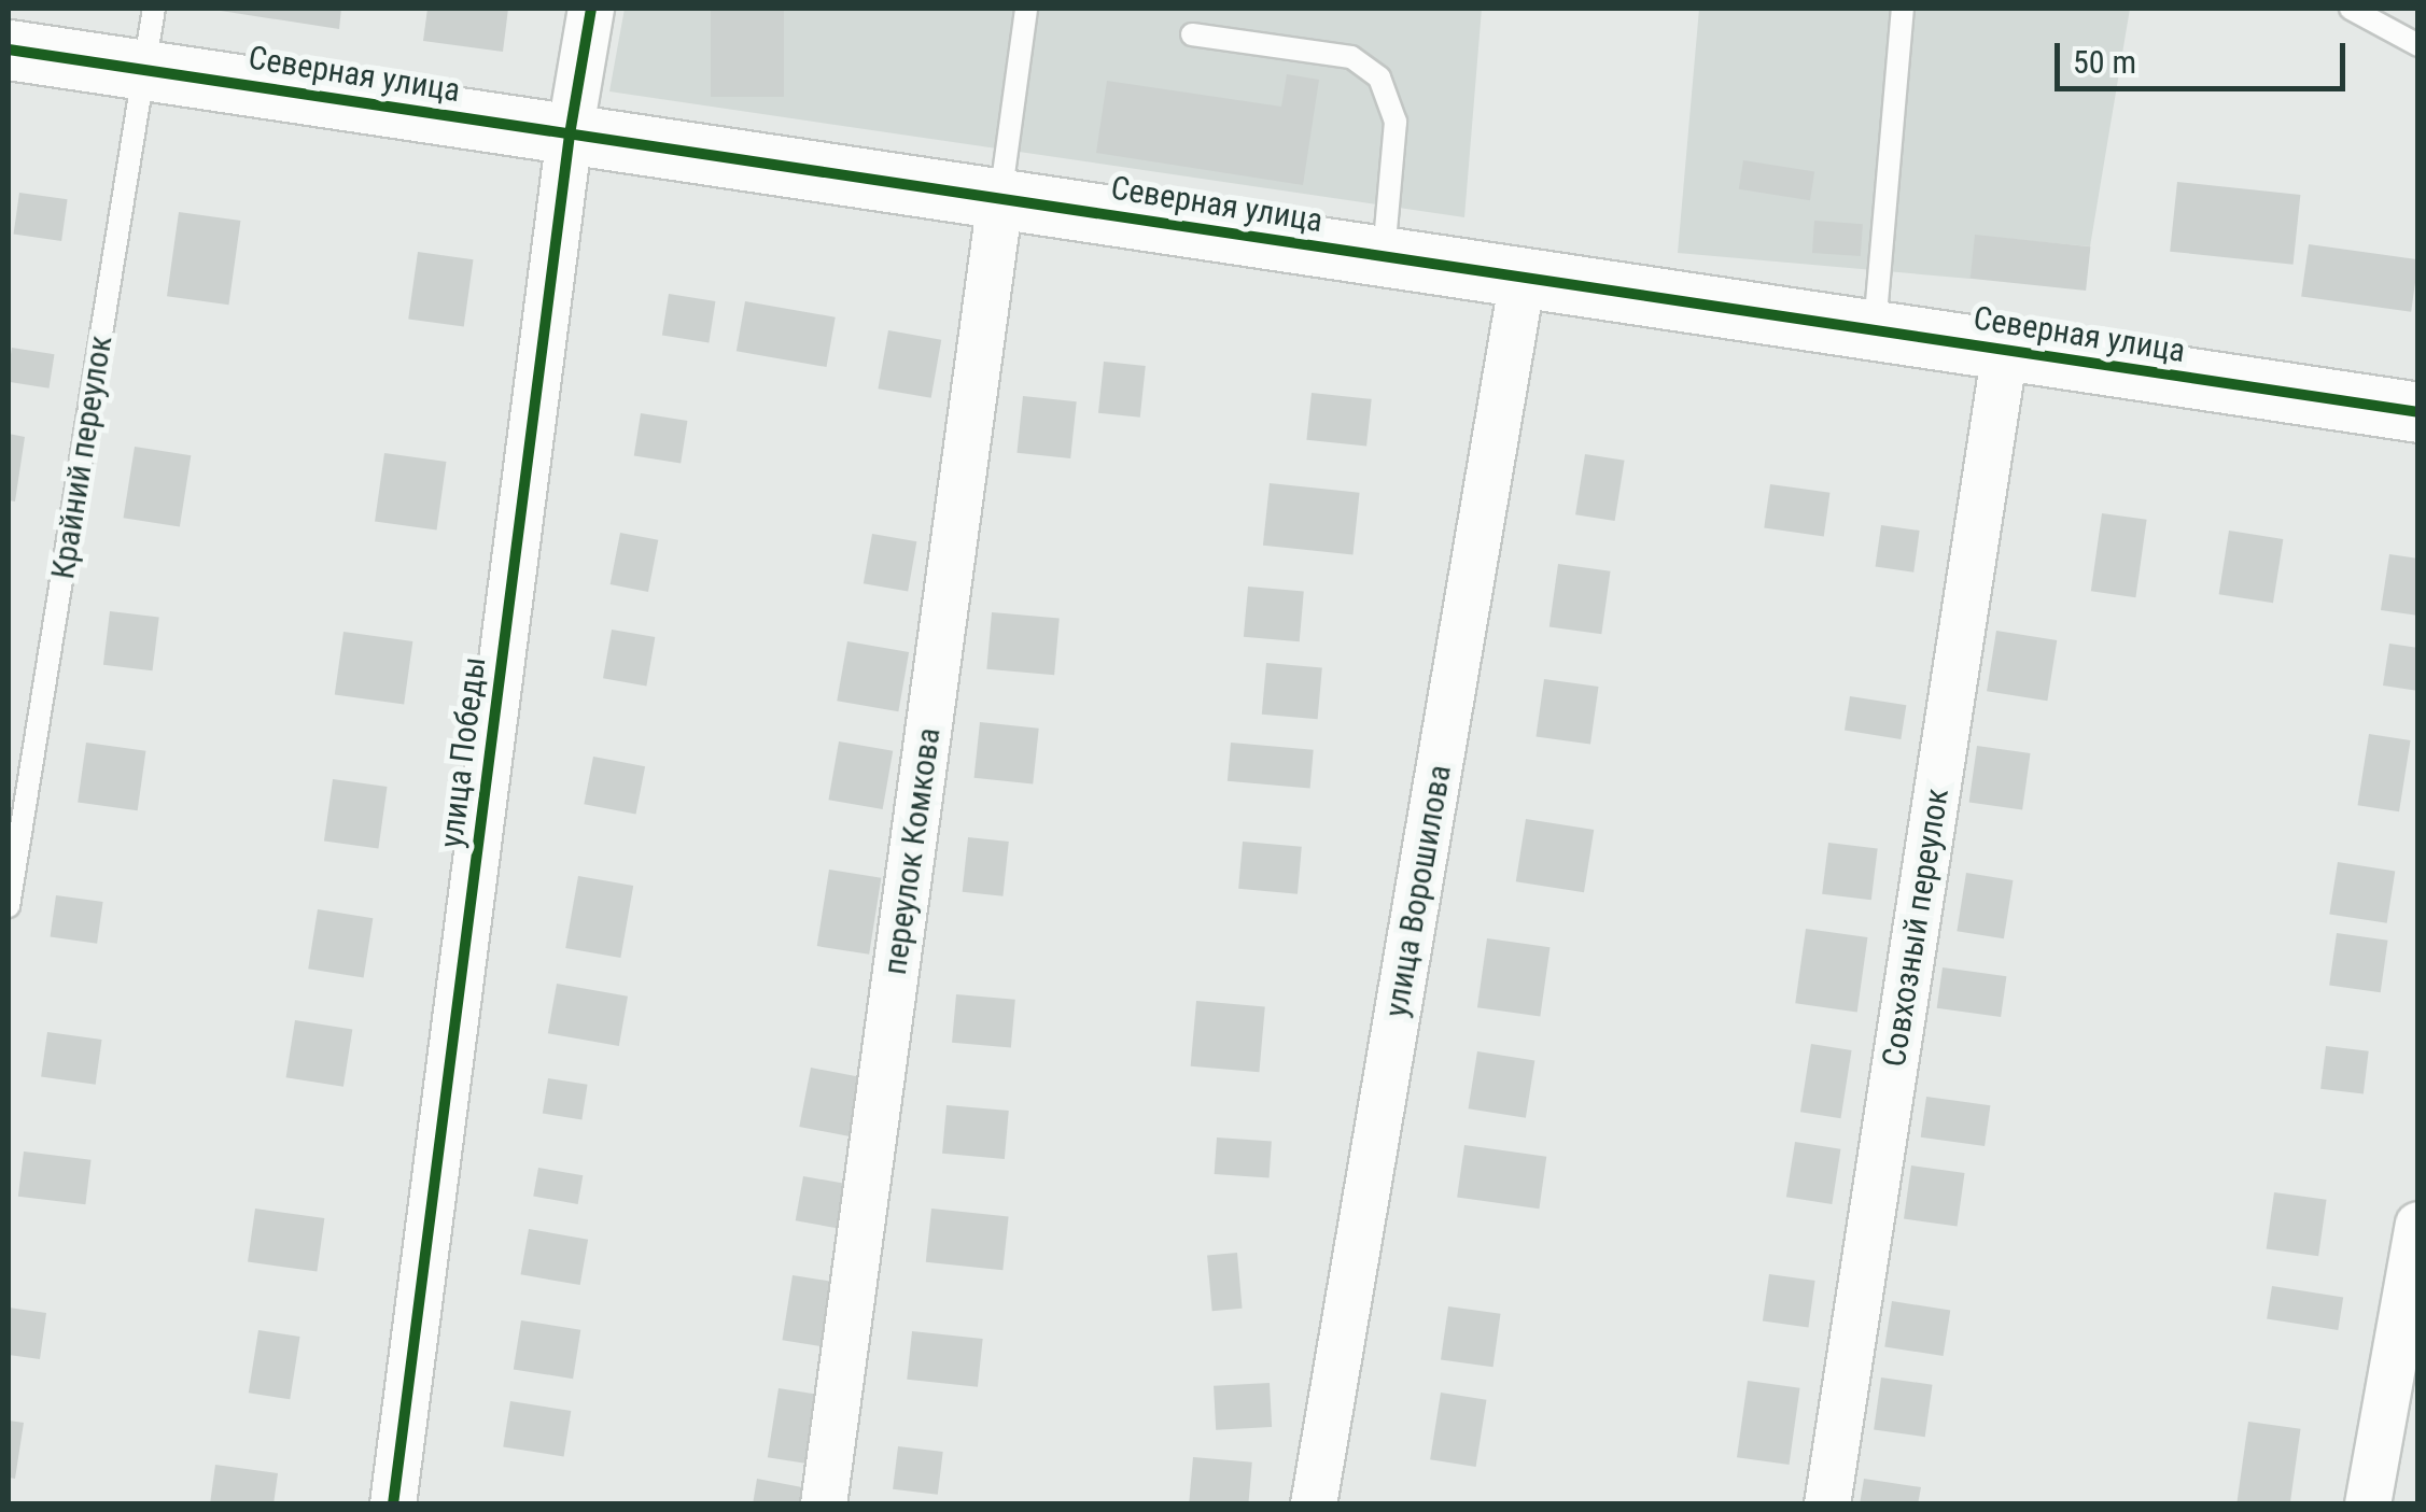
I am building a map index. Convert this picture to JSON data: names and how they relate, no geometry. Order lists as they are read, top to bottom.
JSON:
{
  "streets": {
    "street": [
      "Северная улица",
      "улица Победы",
      "переулок Комкова",
      "улица Ворошилова",
      "Совхозный переулок"
    ],
    "lane": ["Крайний переулок"]
  },
  "crossings": [
    ["Северная улица", "Крайний переулок"],
    ["Северная улица", "улица Победы"],
    ["Северная улица", "переулок Комкова"],
    ["Северная улица", "улица Ворошилова"],
    ["Северная улица", "Совхозный переулок"]
  ],
  "scale_bar": "50 m"
}
